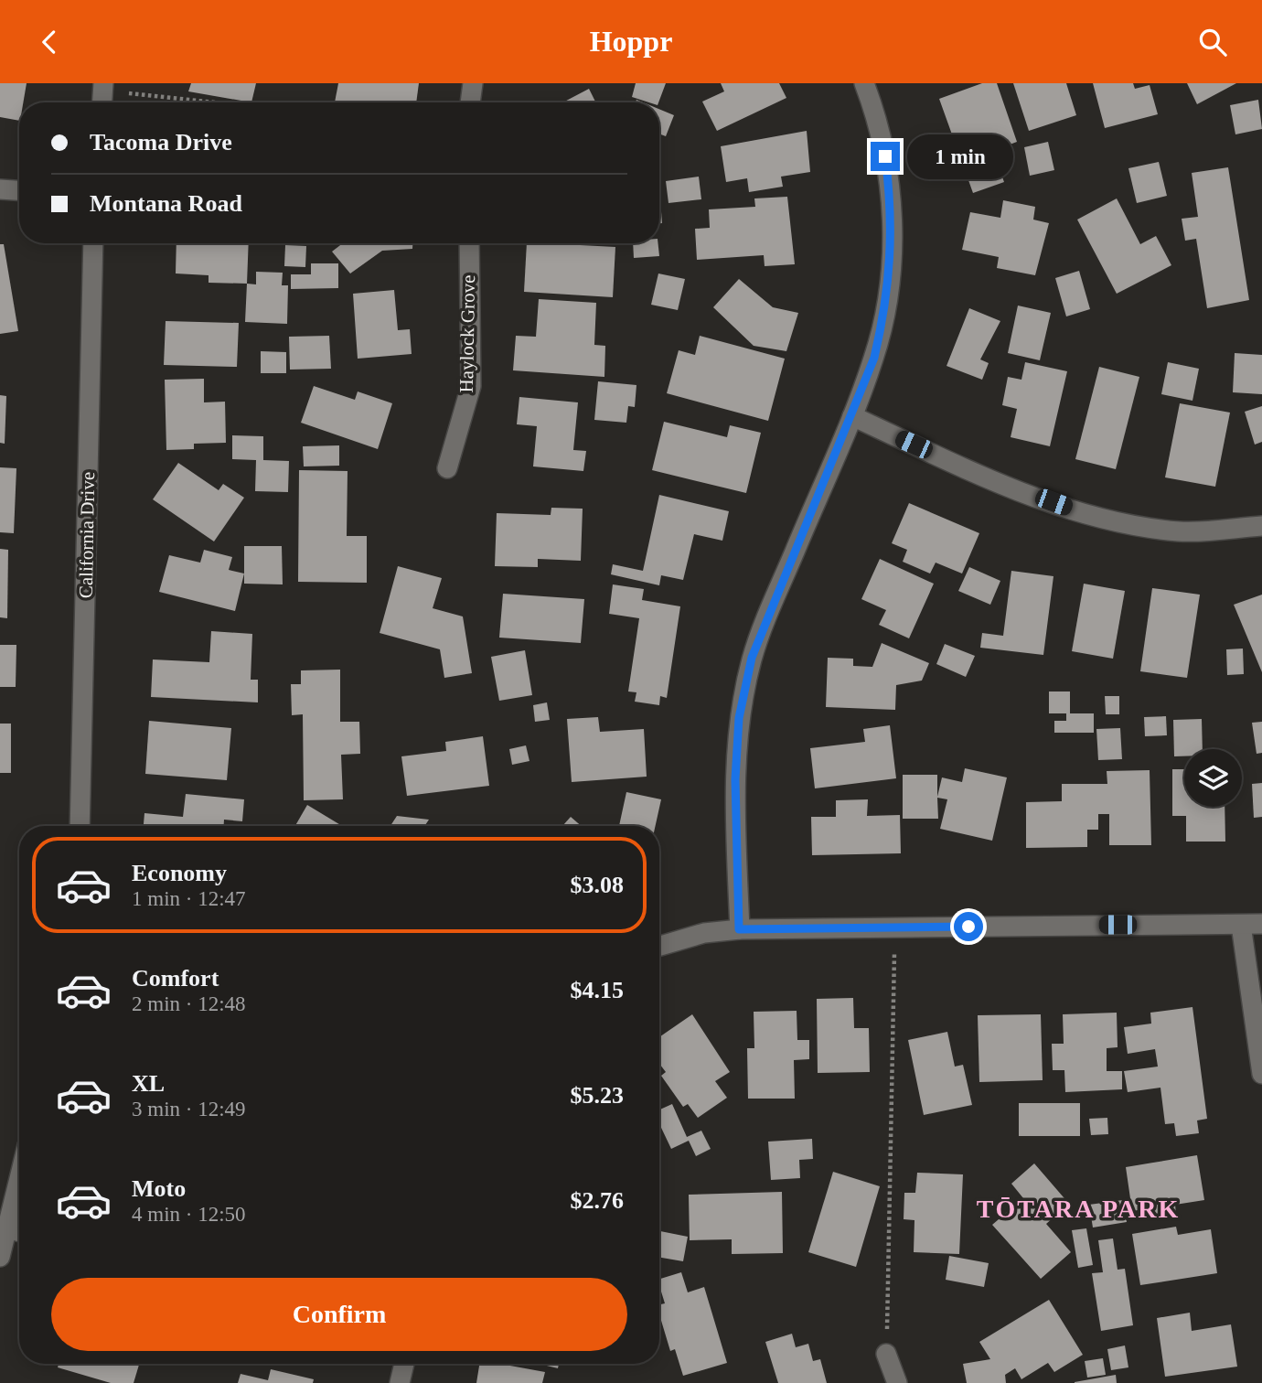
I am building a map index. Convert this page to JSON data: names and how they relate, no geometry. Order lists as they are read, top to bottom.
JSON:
{
  "streets": {
    "street": ["Haylock Grove", "California Drive"]
  },
  "districts": ["TŌTARA PARK"],
  "page": {
    "header": "Hoppr",
    "banner": ["Tacoma Drive", "Montana Road"],
    "bubble": "1 min",
    "list": [
      {
        "name": "Economy",
        "note": "1 min · 12:47",
        "value": "$3.08"
      },
      {
        "name": "Comfort",
        "note": "2 min · 12:48",
        "value": "$4.15"
      },
      {
        "name": "XL",
        "note": "3 min · 12:49",
        "value": "$5.23"
      },
      {
        "name": "Moto",
        "note": "4 min · 12:50",
        "value": "$2.76"
      }
    ],
    "buttons": "Confirm"
  }
}
